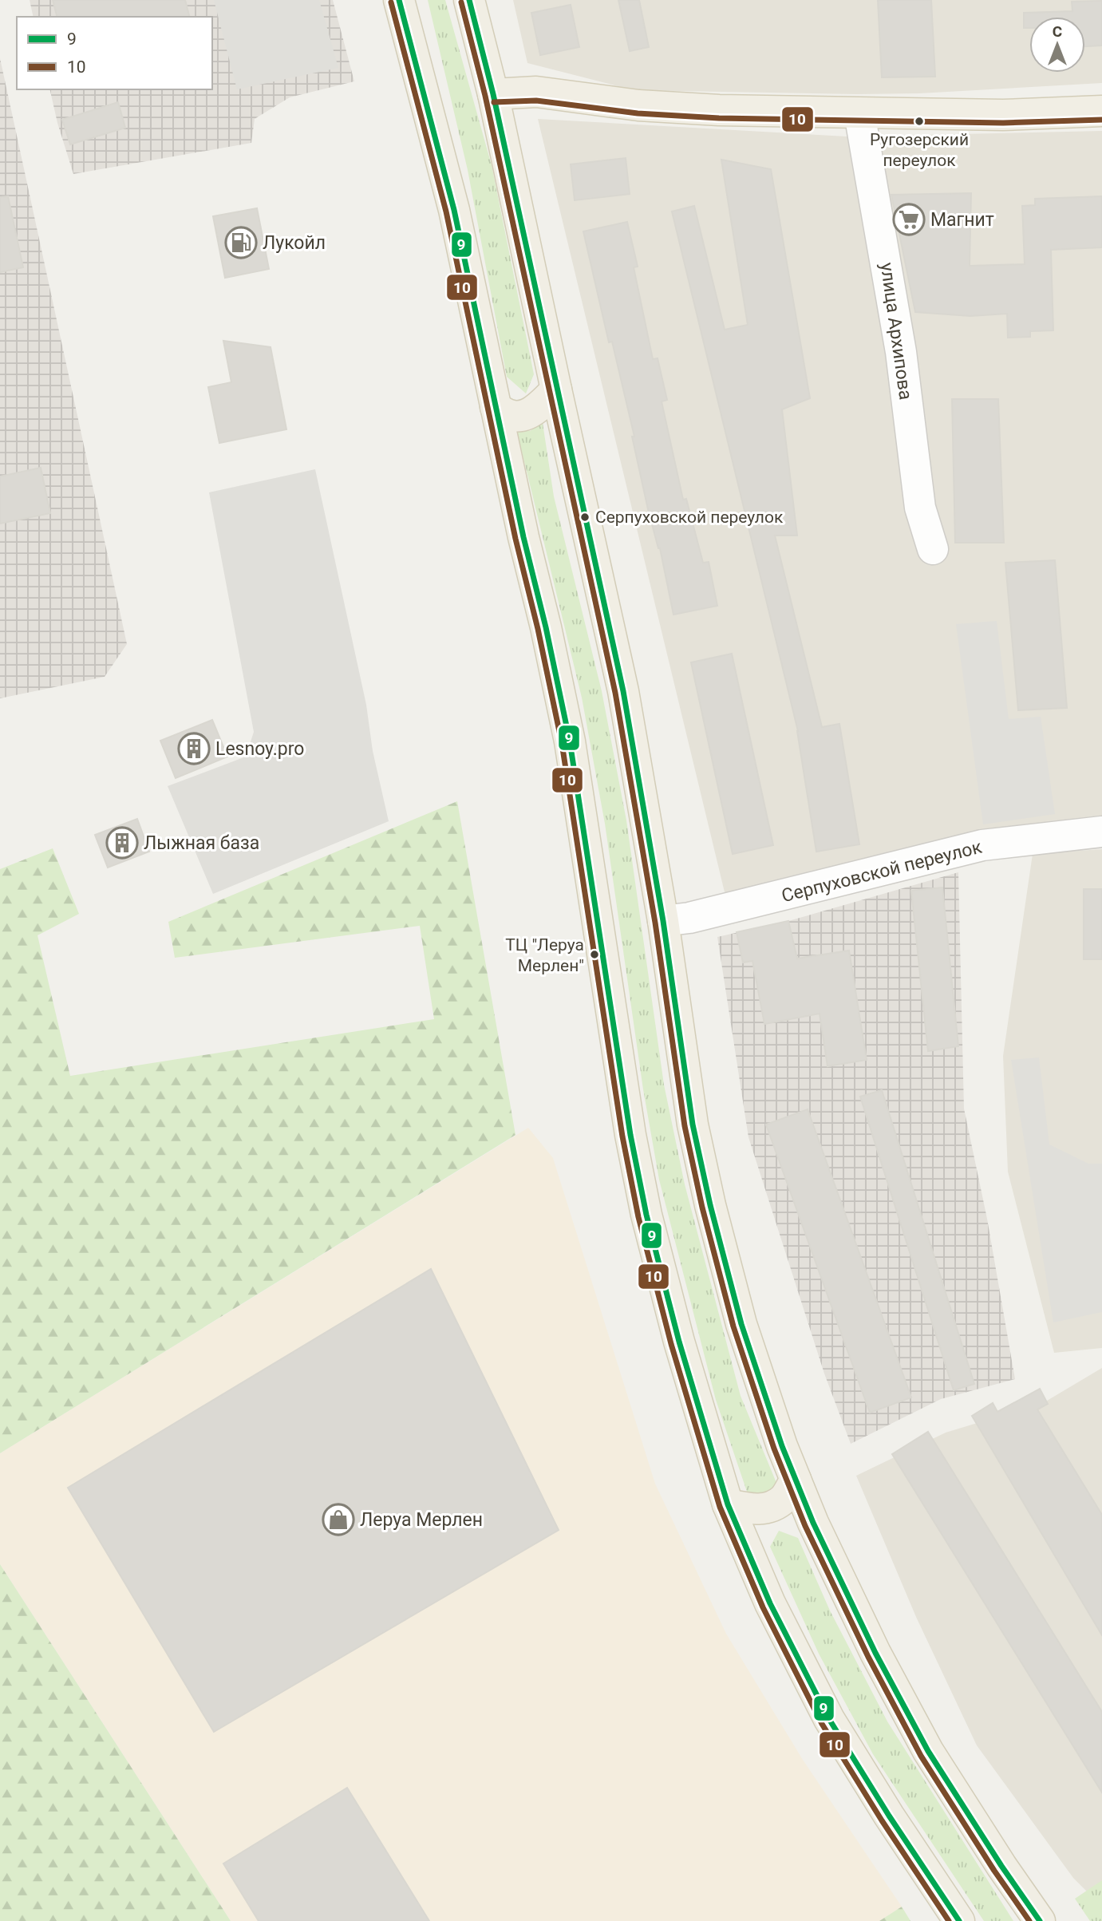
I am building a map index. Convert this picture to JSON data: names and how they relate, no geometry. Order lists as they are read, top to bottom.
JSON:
{
  "streets": {
    "street": ["улица Архипова", "Серпуховской переулок"]
  },
  "places": {
    "other": ["Ругозерский переулок", "Серпуховской переулок", "ТЦ \"Леруа Мерлен\""],
    "supermarket": ["Магнит"],
    "fuel station": ["Лукойл"],
    "building": ["Lesnoy.pro", "Лыжная база"],
    "shop": ["Леруа Мерлен"]
  },
  "lines": ["transit line 9", "transit line 10"],
  "legend": ["9", "10"],
  "north": "top"
}
